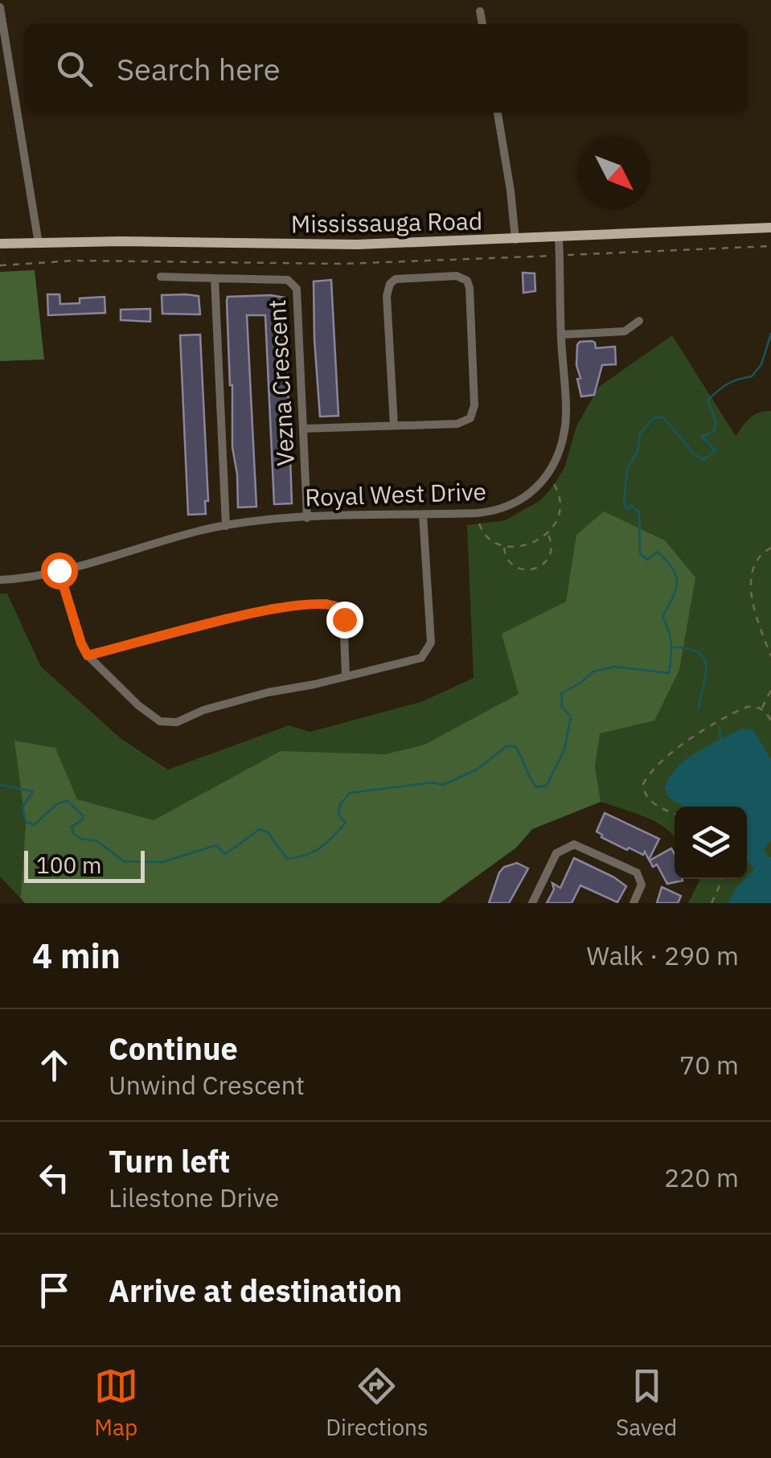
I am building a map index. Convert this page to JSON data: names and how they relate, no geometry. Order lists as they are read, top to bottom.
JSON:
{
  "streets": {
    "main road": ["Mississauga Road"],
    "street": ["Vezna Crescent", "Royal West Drive"]
  },
  "crossings": [
    ["Mississauga Road", "Royal West Drive"],
    ["Vezna Crescent", "Royal West Drive"]
  ],
  "scale_bar": "100 m",
  "north": "bottom right",
  "page": {
    "search": "Search here",
    "scale": "100 m",
    "heading": ["4 min", "Walk · 290 m"],
    "list": [
      ["Continue", "Unwind Crescent", "70 m"],
      ["Turn left", "Lilestone Drive", "220 m"],
      "Arrive at destination"
    ],
    "nav": ["Map", "Directions", "Saved"]
  }
}
